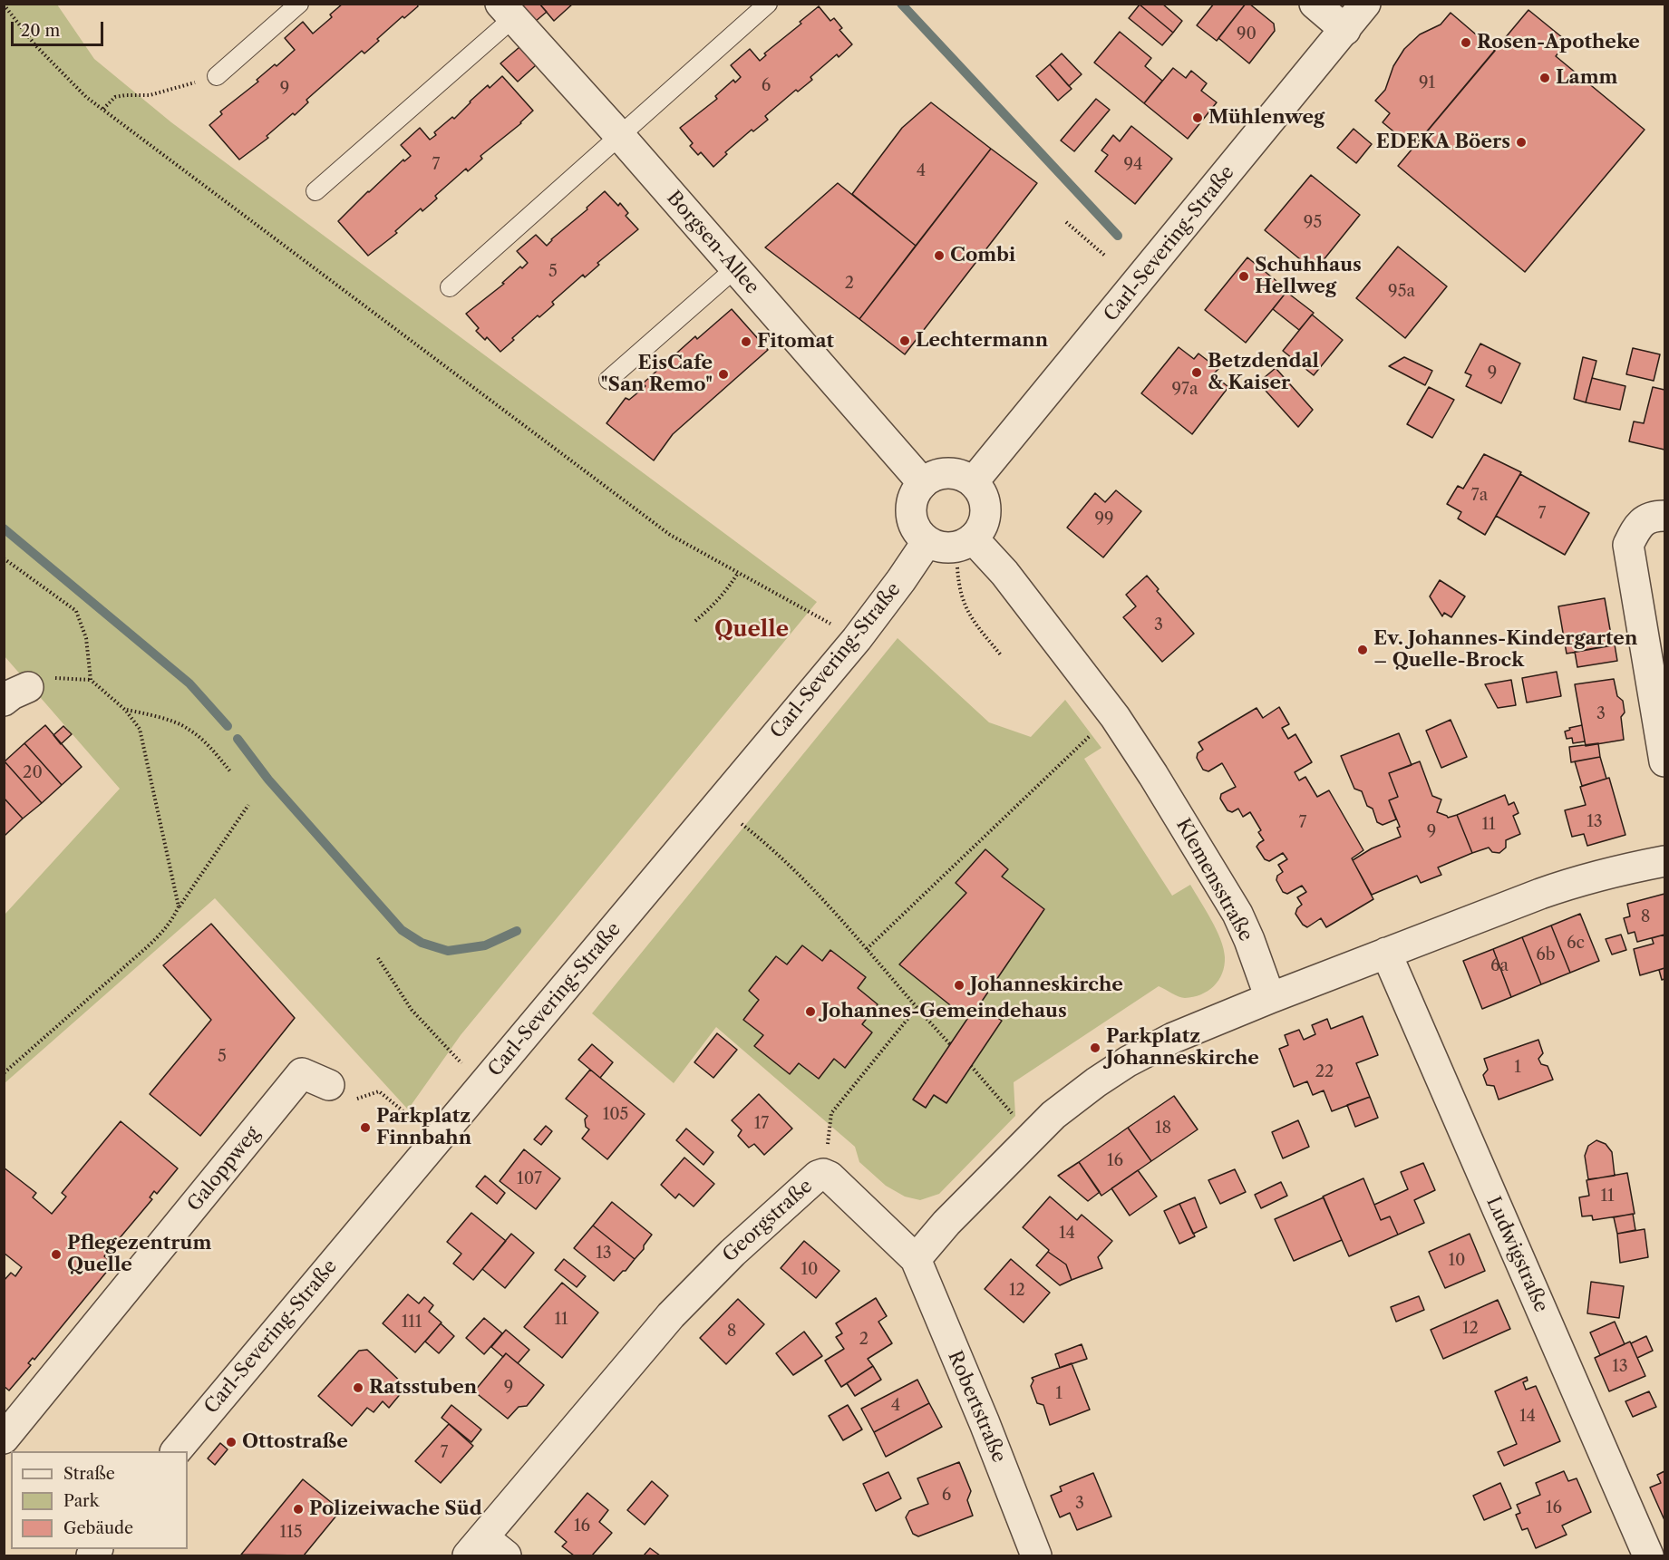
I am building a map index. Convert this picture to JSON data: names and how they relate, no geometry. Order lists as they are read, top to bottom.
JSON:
{
  "streets": {
    "street": [
      "Borgsen-Allee",
      "Carl-Severing-Straße",
      "Klemensstraße",
      "Galoppweg",
      "Georgstraße",
      "Ludwigstraße",
      "Robertstraße"
    ]
  },
  "crossings": [
    ["Borgsen-Allee", "Carl-Severing-Straße"],
    ["Borgsen-Allee", "Klemensstraße"],
    ["Carl-Severing-Straße", "Klemensstraße"],
    ["Georgstraße", "Robertstraße"]
  ],
  "districts": ["Quelle"],
  "places": [
    "Rosen-Apotheke",
    "Lamm",
    "Mühlenweg",
    "EDEKA Böers",
    "Combi",
    "Schuhhaus Hellweg",
    "Lechtermann",
    "Fitomat",
    "Betzdendal & Kaiser",
    "EisCafe \"San Remo\"",
    "Ev. Johannes-Kindergarten – Quelle-Brock",
    "Johanneskirche",
    "Johannes-Gemeindehaus",
    "Parkplatz Johanneskirche",
    "Parkplatz Finnbahn",
    "Pflegezentrum Quelle",
    "Ratsstuben",
    "Ottostraße",
    "Polizeiwache Süd"
  ],
  "house_numbers": [
    "90",
    "91",
    "6",
    "9",
    "7",
    "94",
    "4",
    "95",
    "5",
    "2",
    "95a",
    "9",
    "97a",
    "7a",
    "7",
    "99",
    "3",
    "3",
    "20",
    "13",
    "7",
    "11",
    "9",
    "8",
    "6c",
    "6b",
    "6a",
    "5",
    "1",
    "22",
    "105",
    "17",
    "18",
    "16",
    "107",
    "11",
    "14",
    "13",
    "10",
    "10",
    "12",
    "11",
    "111",
    "12",
    "8",
    "2",
    "13",
    "9",
    "1",
    "4",
    "14",
    "7",
    "6",
    "3",
    "16",
    "16",
    "115"
  ],
  "legend": ["Straße", "Park", "Gebäude"],
  "scale_bar": "20 m"
}
